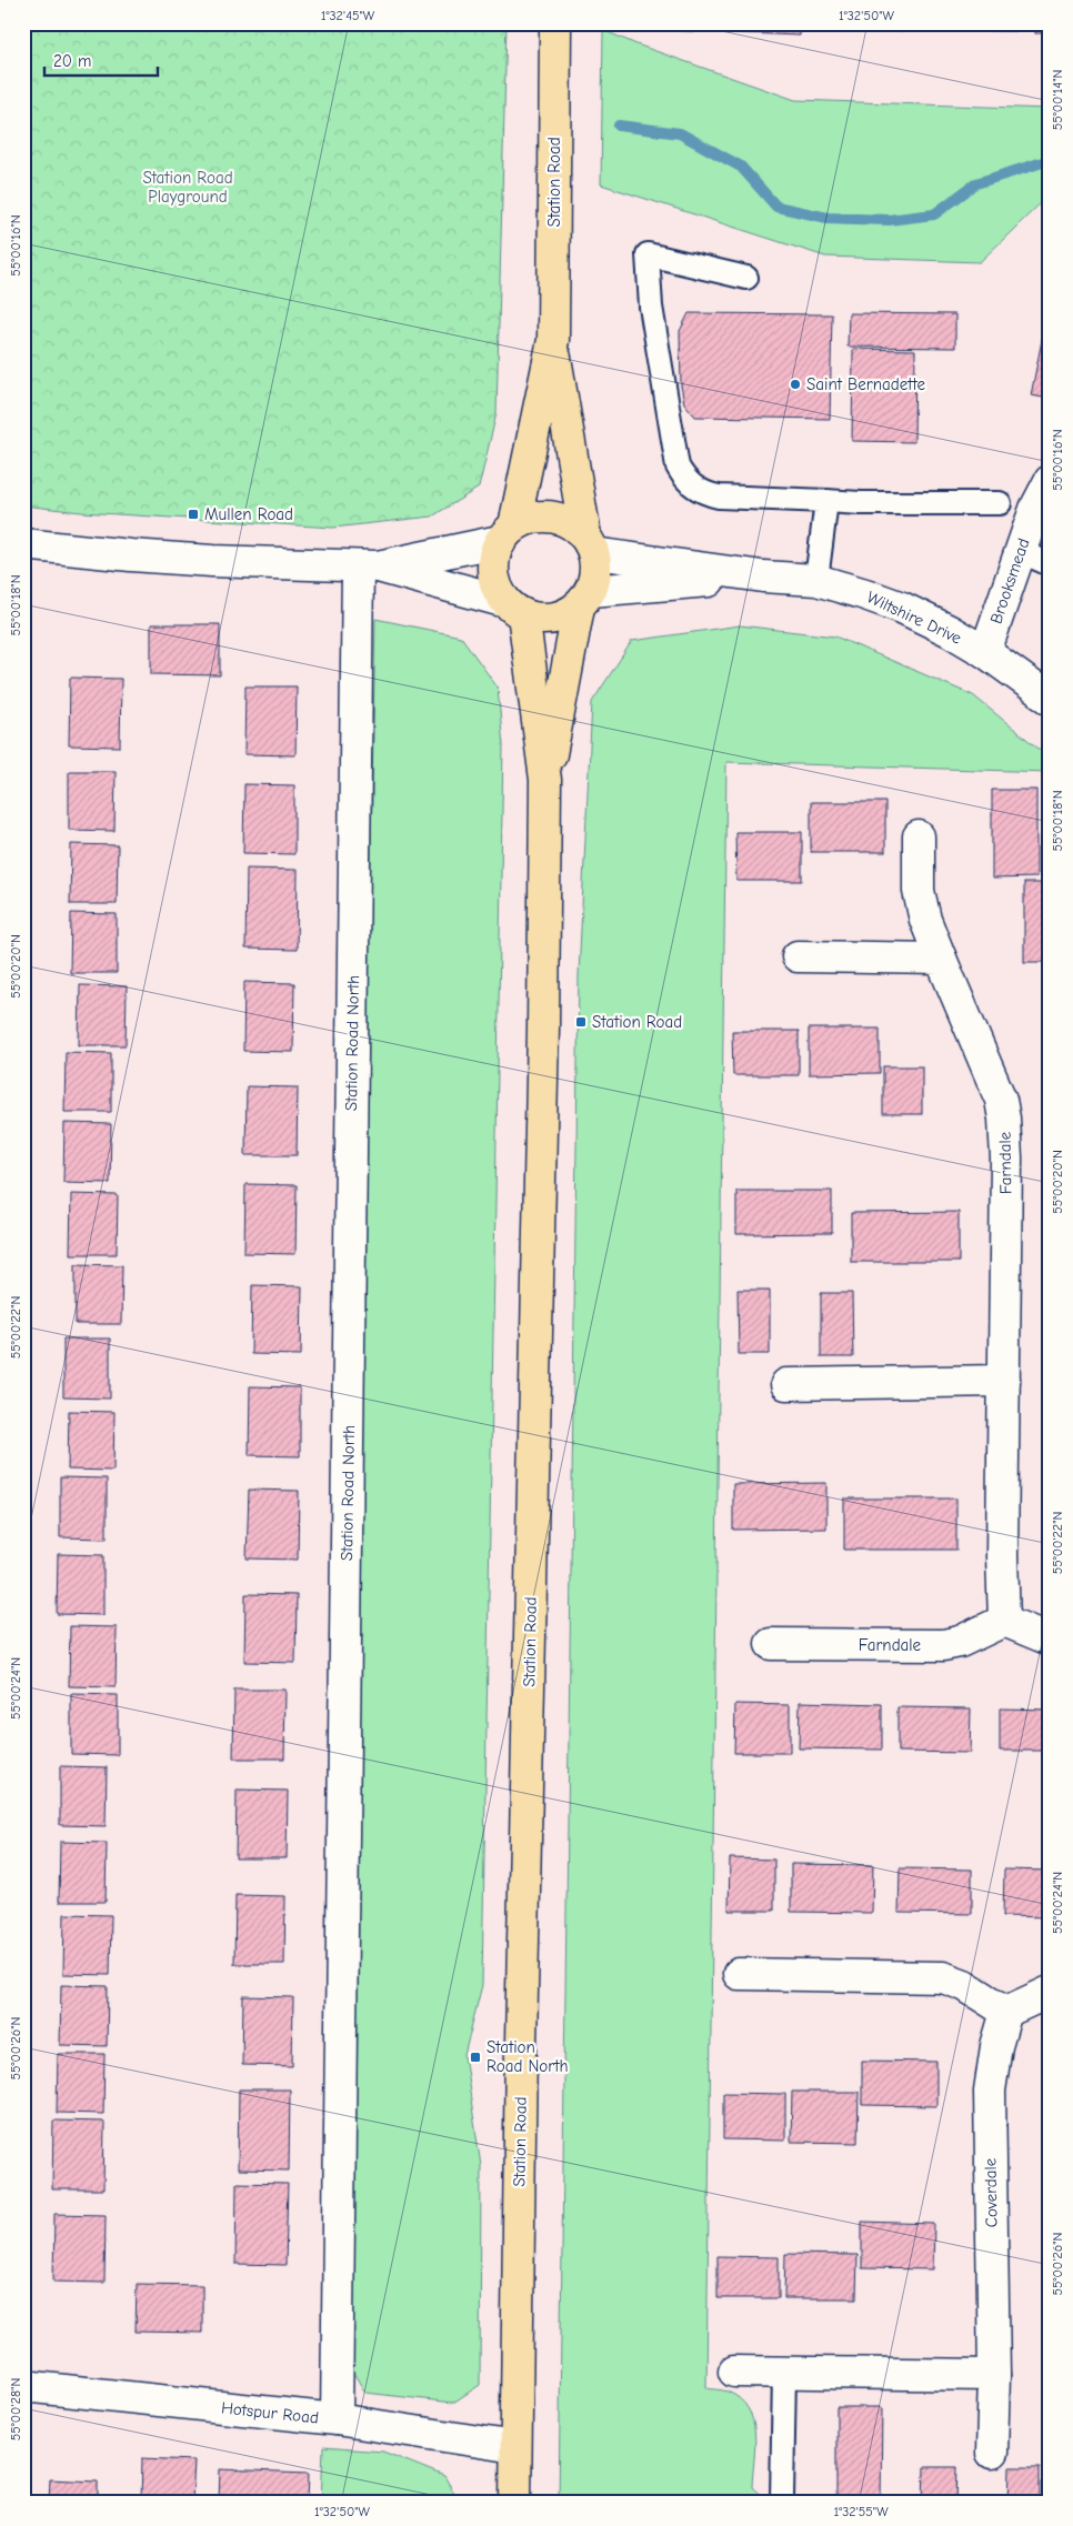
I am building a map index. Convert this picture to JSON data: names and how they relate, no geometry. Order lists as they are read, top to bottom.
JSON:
{
  "streets": {
    "main road": ["Station Road"],
    "street": [
      "Brooksmead",
      "Wiltshire Drive",
      "Station Road North",
      "Farndale",
      "Coverdale",
      "Hotspur Road"
    ]
  },
  "crossings": [
    ["Station Road", "Wiltshire Drive"],
    ["Station Road", "Hotspur Road"],
    ["Brooksmead", "Wiltshire Drive"],
    ["Station Road North", "Hotspur Road"]
  ],
  "parks": ["Station Road Playground"],
  "places": {
    "other": ["Saint Bernadette"],
    "transit": ["Mullen Road", "Station Road", "Station Road North"]
  },
  "scale_bar": "20 m",
  "coordinates": [
    "1°32'45\"W",
    "1°32'50\"W",
    "55°00'14\"N",
    "55°00'16\"N",
    "55°00'18\"N",
    "55°00'20\"N",
    "55°00'22\"N",
    "55°00'24\"N",
    "55°00'26\"N",
    "55°00'28\"N",
    "1°32'55\"W"
  ]
}
